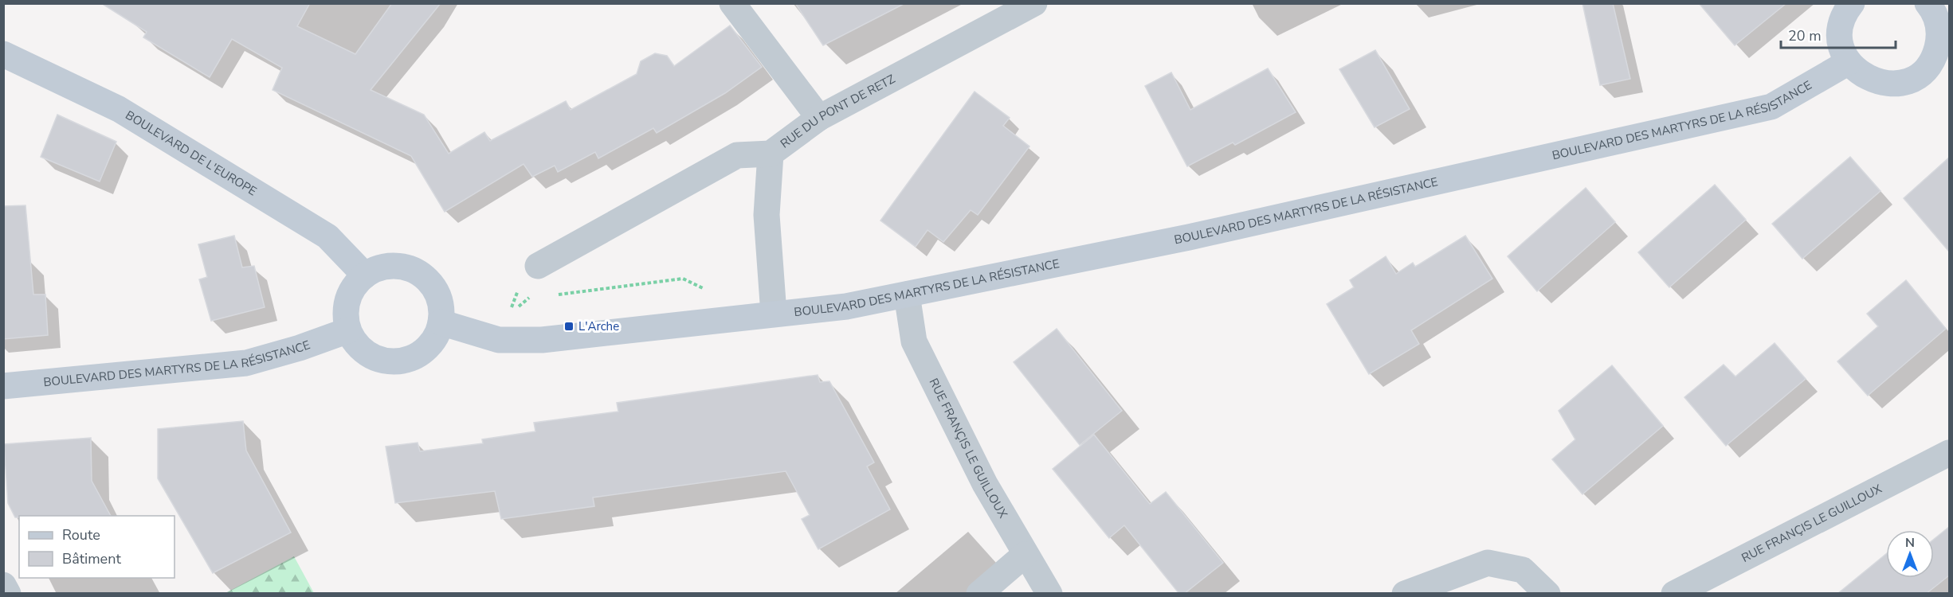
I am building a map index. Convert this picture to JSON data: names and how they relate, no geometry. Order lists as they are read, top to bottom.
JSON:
{
  "streets": {
    "street": [
      "RUE DU PONT DE RETZ",
      "BOULEVARD DES MARTYRS DE LA RÉSISTANCE",
      "BOULEVARD DE L'EUROPE",
      "RUE FRANÇIS LE GUILLOUX"
    ]
  },
  "crossings": [
    ["BOULEVARD DES MARTYRS DE LA RÉSISTANCE", "BOULEVARD DE L'EUROPE"],
    ["BOULEVARD DES MARTYRS DE LA RÉSISTANCE", "RUE FRANÇIS LE GUILLOUX"]
  ],
  "places": {
    "transit": ["L'Arche"]
  },
  "legend": ["Route", "Bâtiment"],
  "scale_bar": "20 m",
  "north": "top"
}
